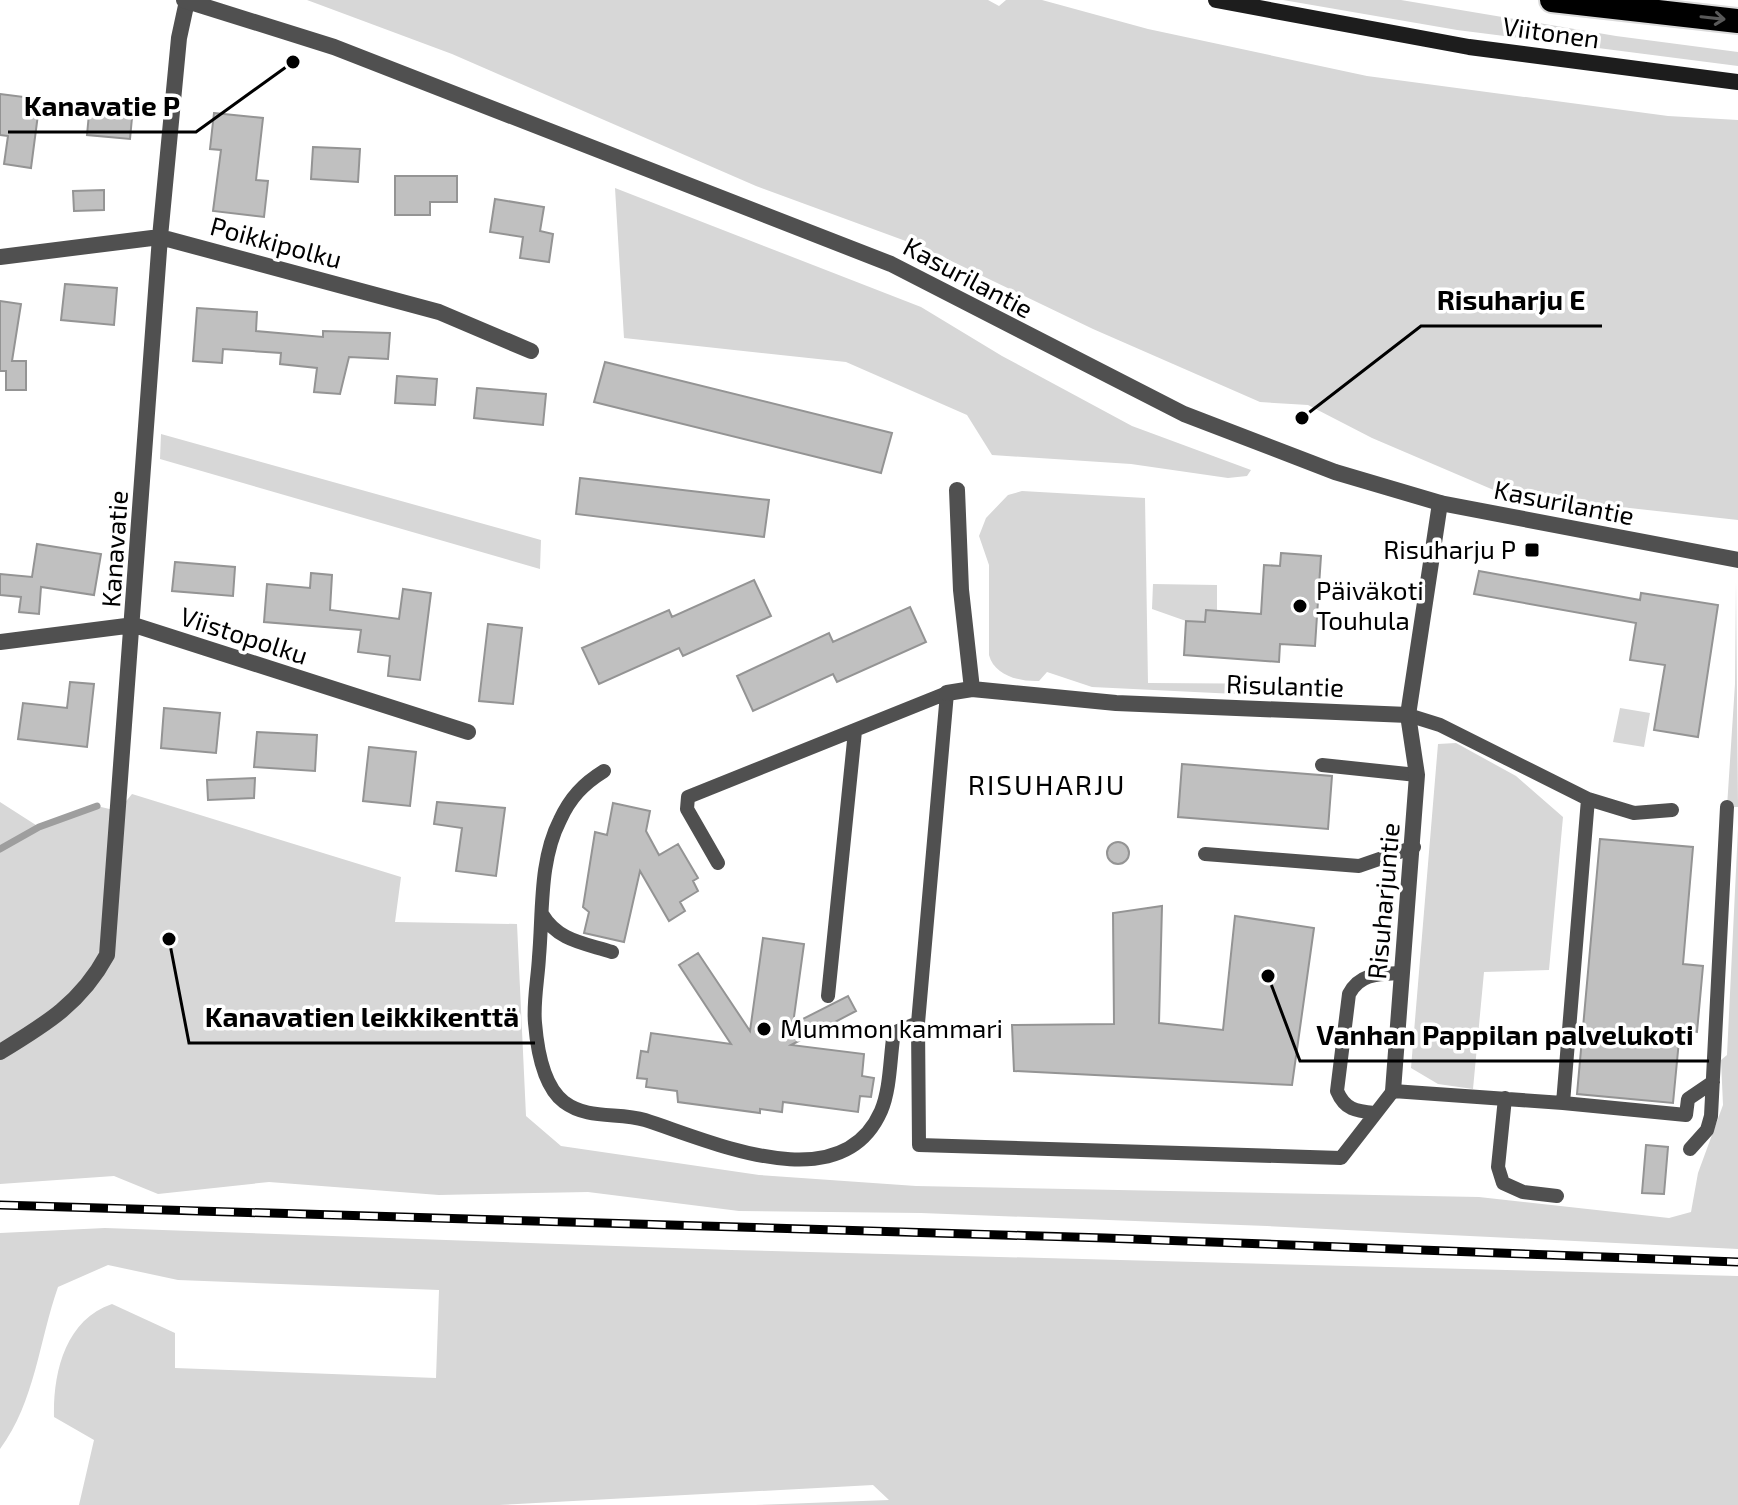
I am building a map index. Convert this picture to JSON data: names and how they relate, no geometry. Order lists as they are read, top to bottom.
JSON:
{
  "streets": {
    "main road": ["Viitonen"],
    "street": [
      "Poikkipolku",
      "Kasurilantie",
      "Kanavatie",
      "Viistopolku",
      "Risulantie",
      "Risuharjuntie"
    ]
  },
  "crossings": [
    ["Poikkipolku", "Kanavatie"],
    ["Kasurilantie", "Kanavatie"],
    ["Kanavatie", "Viistopolku"],
    ["Risulantie", "Risuharjuntie"]
  ],
  "districts": ["RISUHARJU"],
  "places": {
    "other": [
      "Kanavatie P",
      "Risuharju E",
      "Päiväkoti Touhula",
      "Kanavatien leikkikenttä",
      "Vanhan Pappilan palvelukoti",
      "Mummon kammari"
    ],
    "transit": ["Risuharju P"]
  }
}
